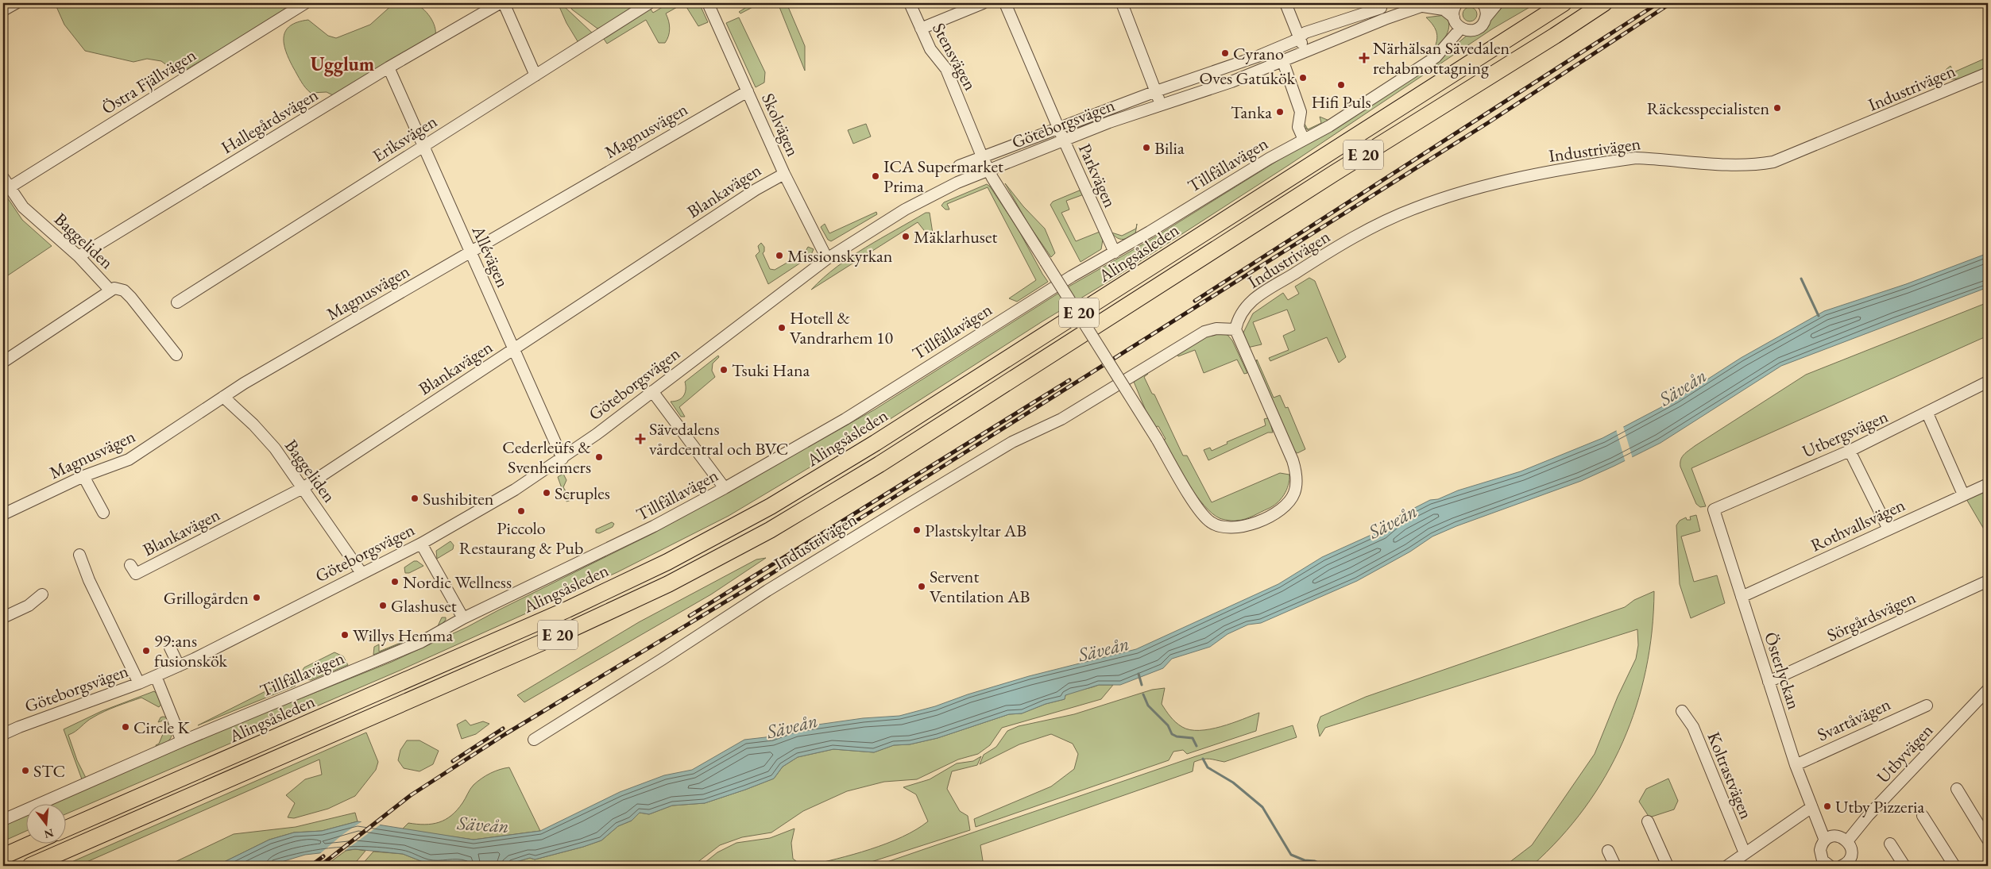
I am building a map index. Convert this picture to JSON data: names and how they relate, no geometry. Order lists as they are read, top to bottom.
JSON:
{
  "streets": {
    "highway": ["E 20", "Alingsåsleden"],
    "street": [
      "Stensvägen",
      "Östra Fjällvägen",
      "Industrivägen",
      "Hallegårdsvägen",
      "Göteborgsvägen",
      "Skolvägen",
      "Magnusvägen",
      "Eriksvägen",
      "Tillfällavägen",
      "Parkvägen",
      "Blankavägen",
      "Baggeliden",
      "Allévägen",
      "Utbergsvägen",
      "Rothvallsvägen",
      "Sörgårdsvägen",
      "Österlyckan",
      "Svartåvägen",
      "Utbyvägen",
      "Koltrastvägen"
    ]
  },
  "crossings": [
    ["Stensvägen", "Göteborgsvägen"],
    ["Östra Fjällvägen", "Baggeliden"],
    ["Hallegårdsvägen", "Baggeliden"],
    ["Hallegårdsvägen", "Allévägen"],
    ["Göteborgsvägen", "Skolvägen"],
    ["Göteborgsvägen", "Parkvägen"],
    ["Göteborgsvägen", "Baggeliden"],
    ["Göteborgsvägen", "Allévägen"],
    ["Skolvägen", "Magnusvägen"],
    ["Skolvägen", "Blankavägen"],
    ["Magnusvägen", "Baggeliden"],
    ["Magnusvägen", "Allévägen"],
    ["Eriksvägen", "Allévägen"],
    ["Tillfällavägen", "Parkvägen"],
    ["Blankavägen", "Baggeliden"],
    ["Blankavägen", "Allévägen"],
    ["Utbergsvägen", "Österlyckan"],
    ["Rothvallsvägen", "Österlyckan"],
    ["Sörgårdsvägen", "Österlyckan"],
    ["Österlyckan", "Svartåvägen"]
  ],
  "districts": ["Ugglum"],
  "water": ["Säveån"],
  "places": {
    "other": [
      "Cyrano",
      "Oves Gatukök",
      "Hifi Puls",
      "Räckesspecialisten",
      "Tanka",
      "Bilia",
      "ICA Supermarket Prima",
      "Mäklarhuset",
      "Missionskyrkan",
      "Hotell & Vandrarhem 10",
      "Tsuki Hana",
      "Cederleüfs & Svenheimers",
      "Scruples",
      "Sushibiten",
      "Piccolo Restaurang & Pub",
      "Plastskyltar AB",
      "Nordic Wellness",
      "Servent Ventilation AB",
      "Grillogården",
      "Glashuset",
      "Willys Hemma",
      "99:ans fusionskök",
      "Circle K",
      "STC",
      "Utby Pizzeria"
    ],
    "health": ["Närhälsan Sävedalen rehabmottagning", "Sävedalens vårdcentral och BVC"]
  },
  "north": "bottom"
}
